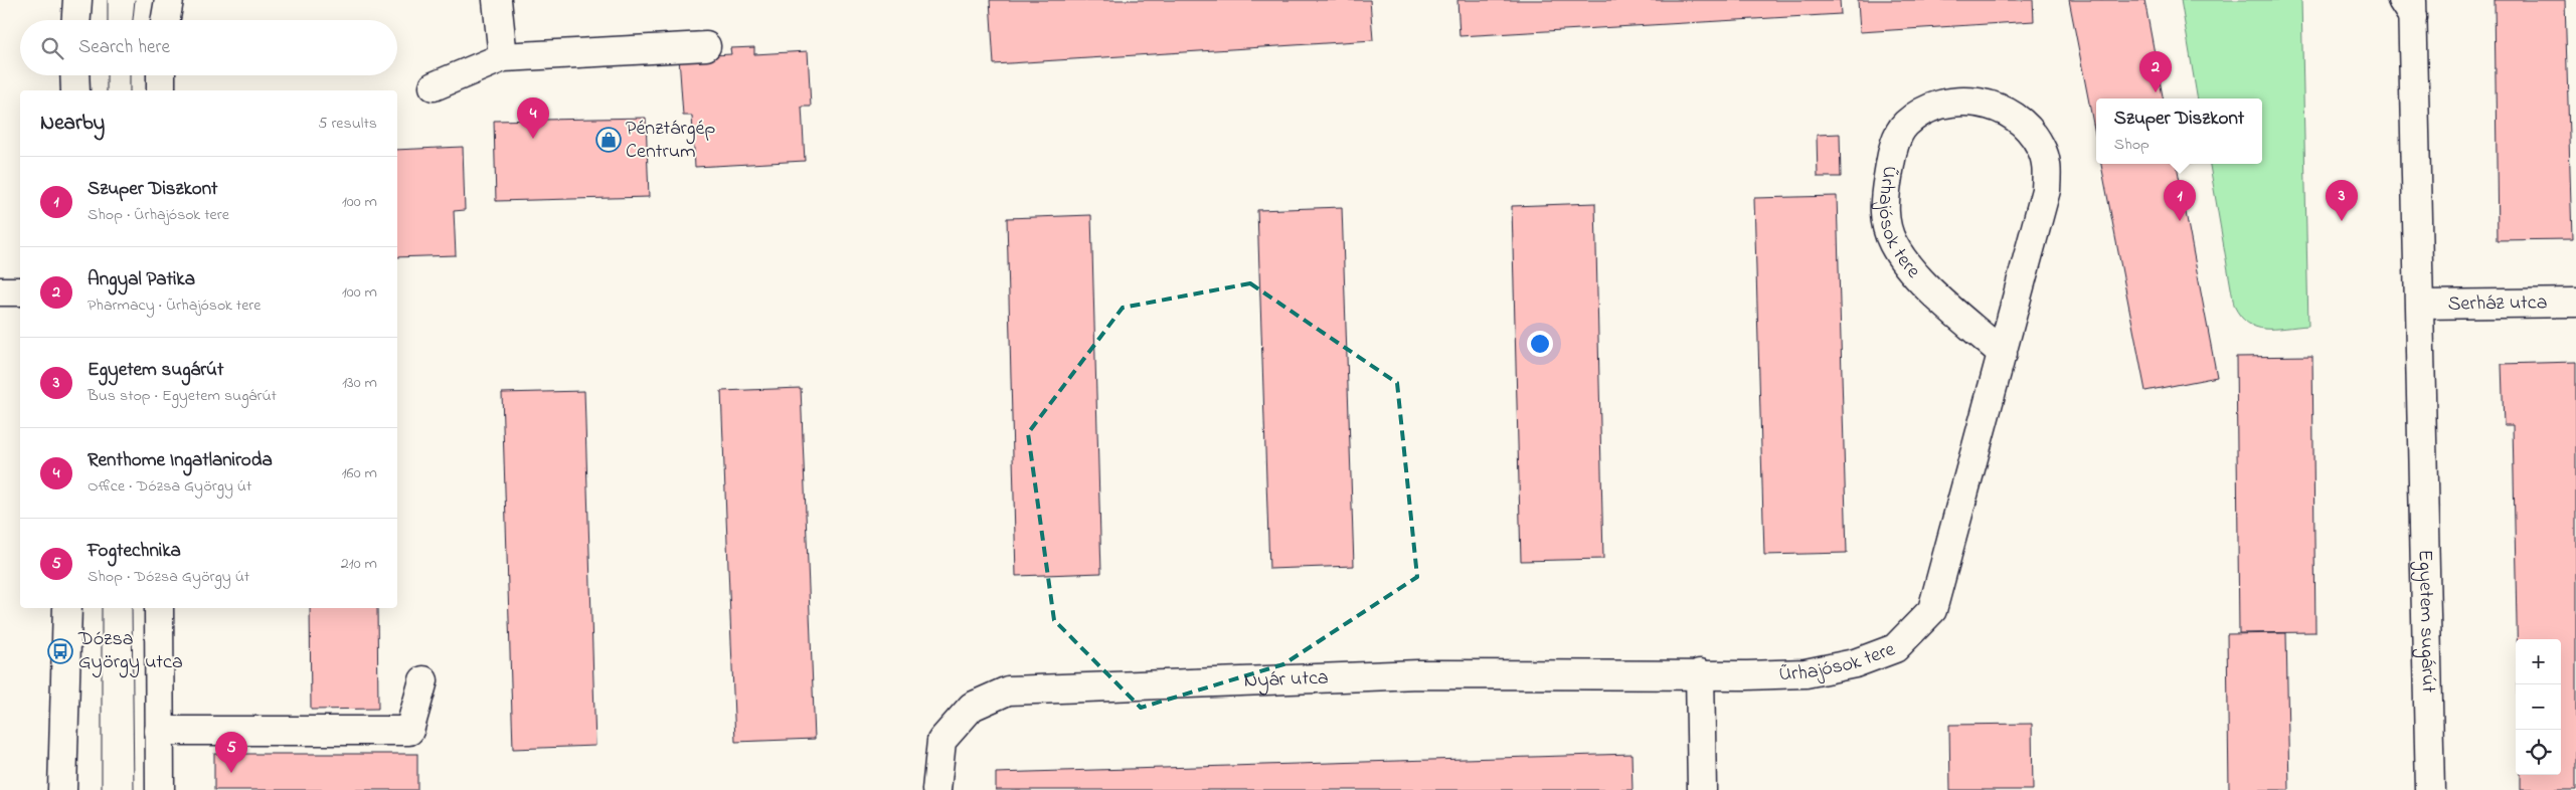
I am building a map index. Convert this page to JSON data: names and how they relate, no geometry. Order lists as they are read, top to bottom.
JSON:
{
  "streets": {
    "street": [
      "Űrhajósok tere",
      "Serház utca",
      "Egyetem sugárút",
      "Nyár utca"
    ]
  },
  "crossings": [
    ["Űrhajósok tere", "Nyár utca"],
    ["Serház utca", "Egyetem sugárút"]
  ],
  "places": {
    "shop": ["Pénztárgép Centrum"],
    "bus stop": ["Dózsa György utca"]
  },
  "page": {
    "search": "Search here",
    "pins": [
      "2",
      "4",
      "1",
      "3",
      "5"
    ],
    "heading": ["Nearby", "5 results"],
    "popup": ["Szuper Diszkont", "Shop"],
    "list": [
      {
        "mark": "1",
        "name": "Szuper Diszkont",
        "note": "Shop · Űrhajósok tere",
        "value": "100 m"
      },
      {
        "mark": "2",
        "name": "Angyal Patika",
        "note": "Pharmacy · Űrhajósok tere",
        "value": "100 m"
      },
      {
        "mark": "3",
        "name": "Egyetem sugárút",
        "note": "Bus stop · Egyetem sugárút",
        "value": "130 m"
      },
      {
        "mark": "4",
        "name": "Renthome Ingatlaniroda",
        "note": "Office · Dózsa György út",
        "value": "160 m"
      },
      {
        "mark": "5",
        "name": "Fogtechnika",
        "note": "Shop · Dózsa György út",
        "value": "210 m"
      }
    ],
    "map_buttons": ["+", "−"]
  }
}
